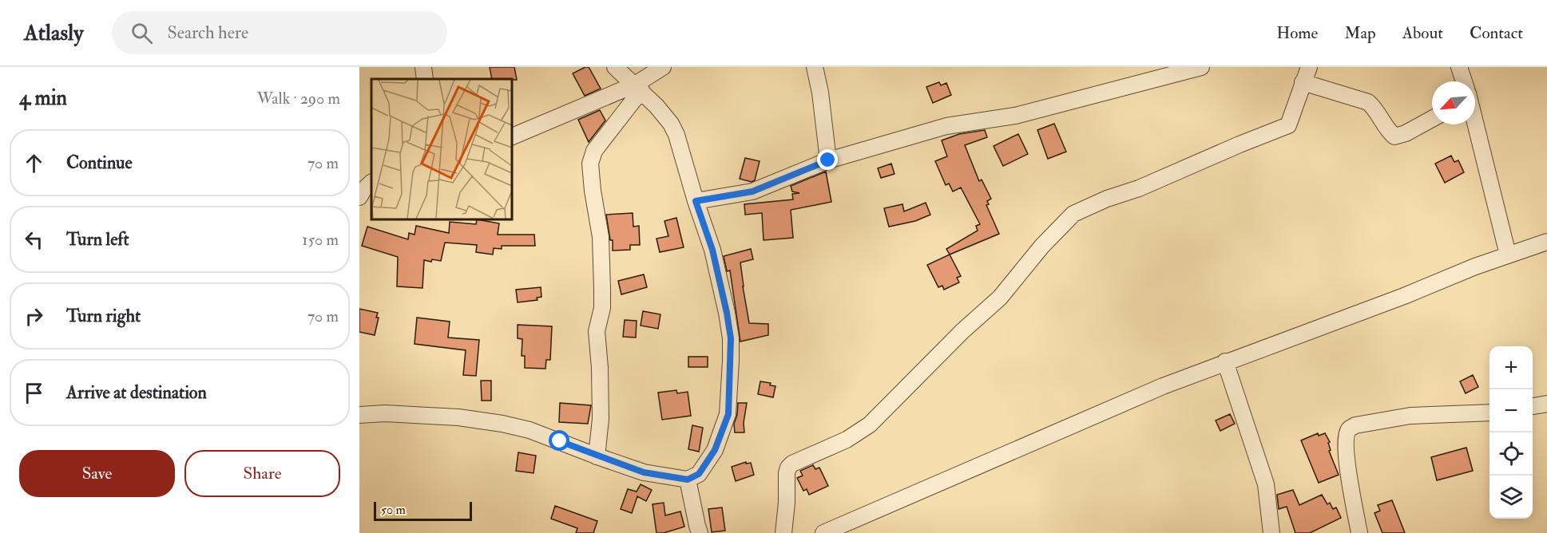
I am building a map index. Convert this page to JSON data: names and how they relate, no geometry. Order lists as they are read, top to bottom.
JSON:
{
  "scale_bar": "50 m",
  "north": "bottom left",
  "page": {
    "header": "Atlasly",
    "search": "Search here",
    "nav": [
      "Home",
      "Map",
      "About",
      "Contact"
    ],
    "heading": ["4 min", "Walk · 290 m"],
    "list": [
      ["Continue", "70 m"],
      ["Turn left", "150 m"],
      ["Turn right", "70 m"],
      "Arrive at destination"
    ],
    "map_buttons": ["+", "−"],
    "buttons": ["Save", "Share"],
    "scale": "50 m"
  }
}
